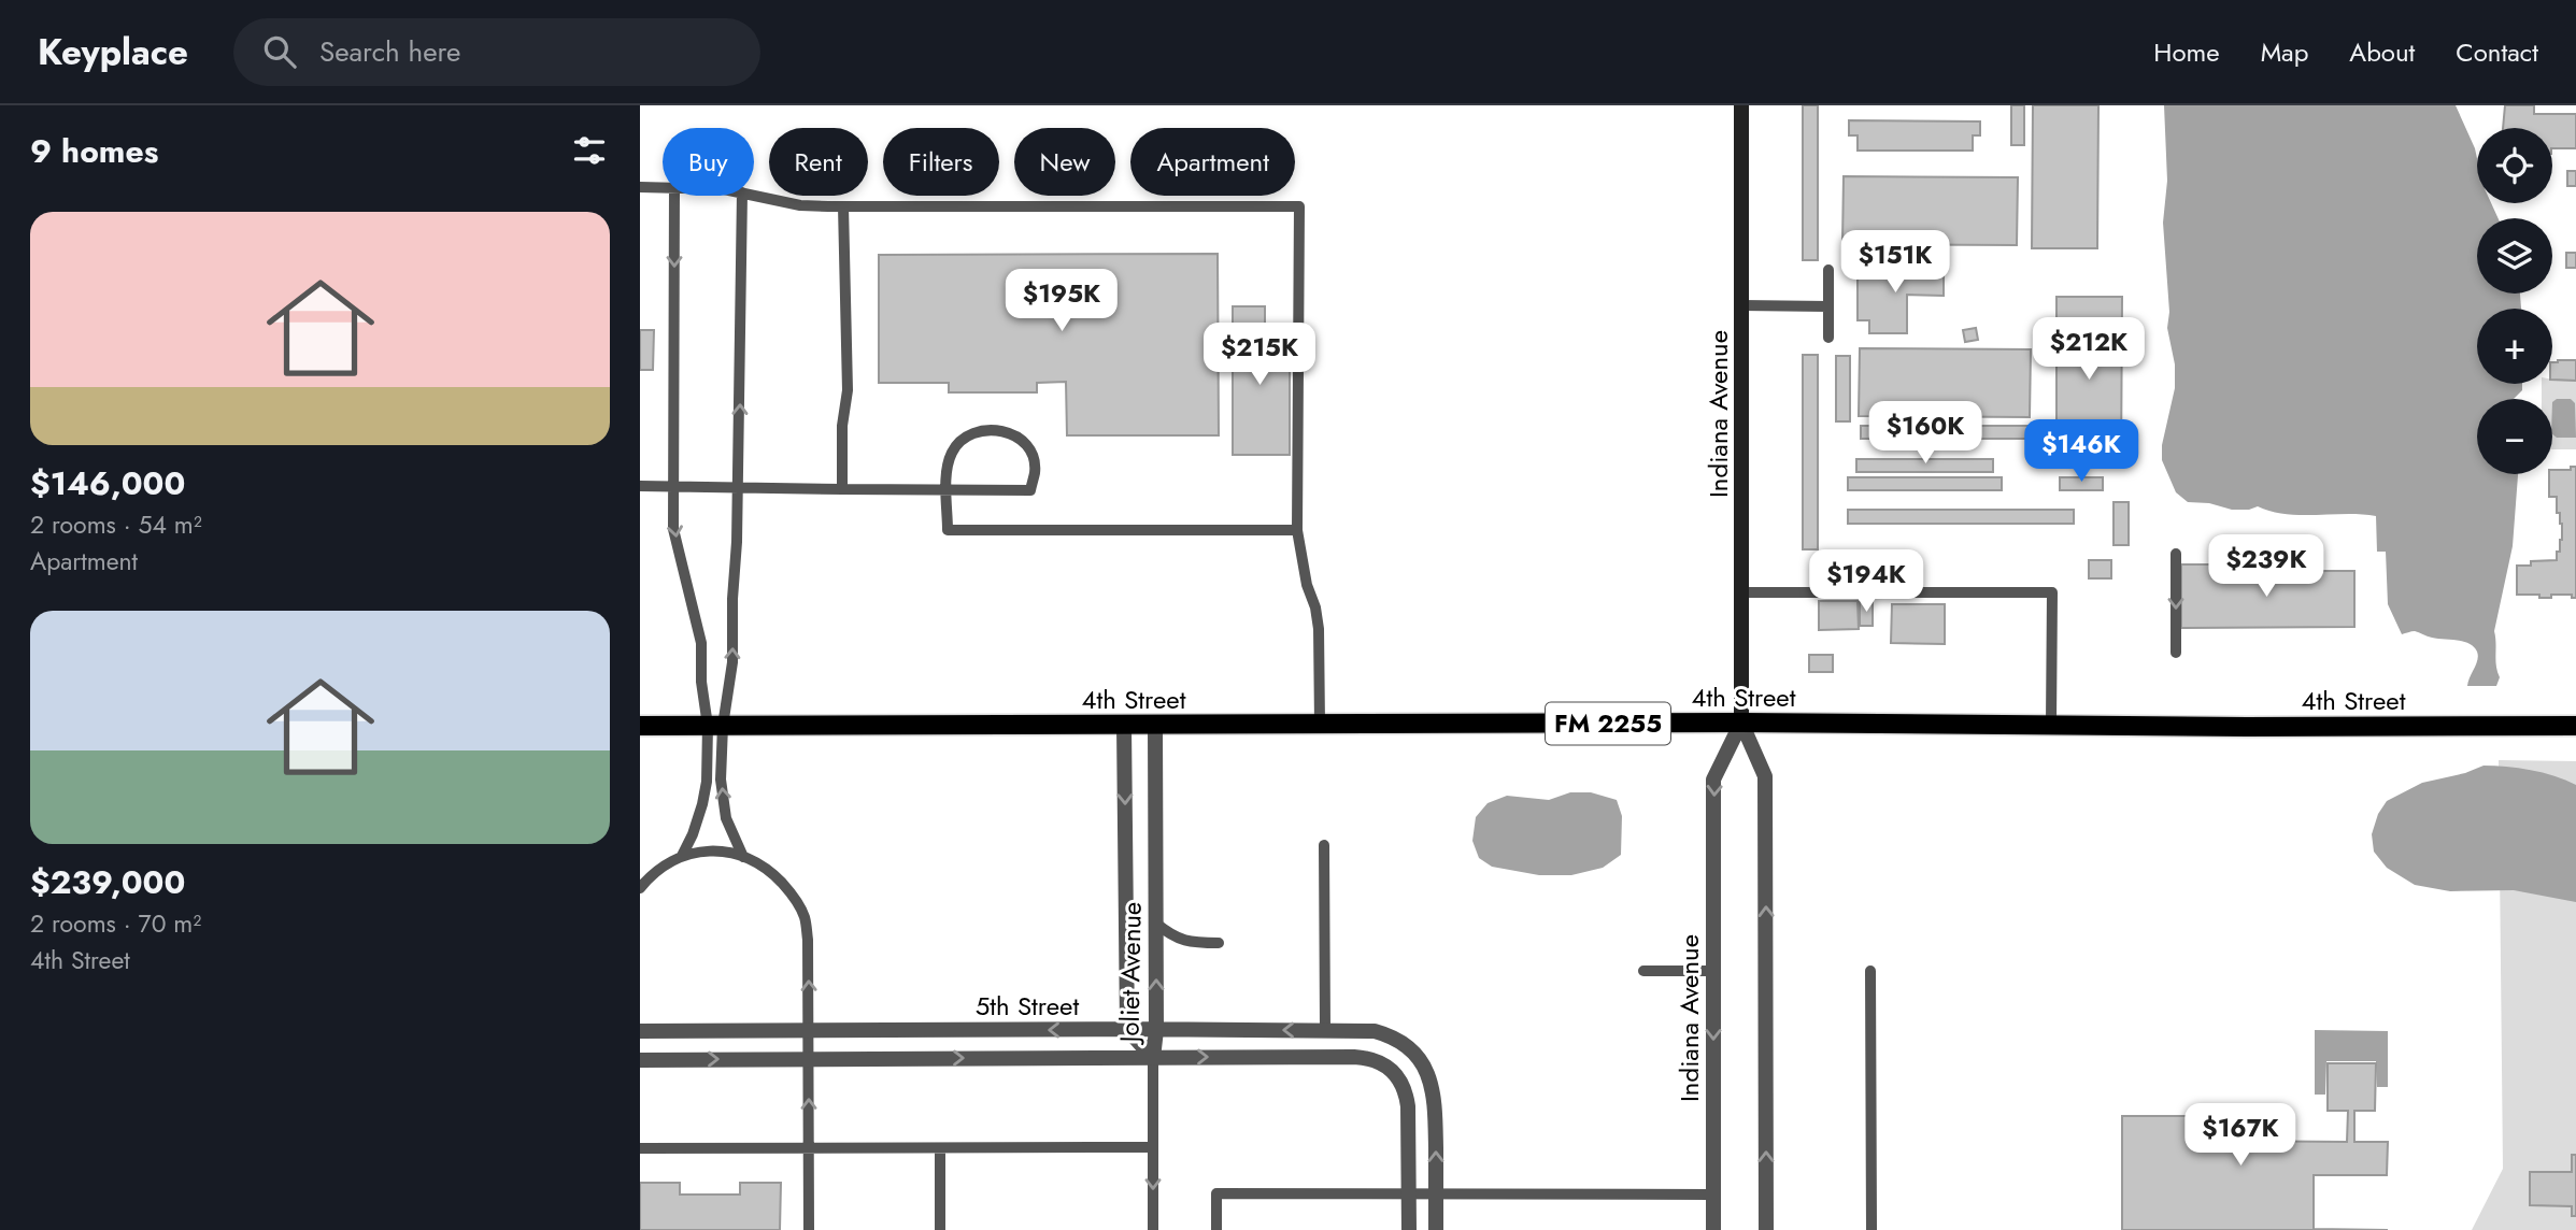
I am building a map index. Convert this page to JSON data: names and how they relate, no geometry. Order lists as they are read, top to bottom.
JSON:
{
  "streets": {
    "main road": ["Indiana Avenue", "4th Street", "FM 2255"],
    "street": ["Joliet Avenue", "5th Street"]
  },
  "crossings": [
    ["Indiana Avenue", "4th Street"],
    ["4th Street", "Joliet Avenue"],
    ["Joliet Avenue", "5th Street"]
  ],
  "page": {
    "header": "Keyplace",
    "search": "Search here",
    "nav": [
      "Home",
      "Map",
      "About",
      "Contact"
    ],
    "heading": "9 homes",
    "map_buttons": ["+", "−"],
    "chip": [
      "Buy",
      "Rent",
      "Filters",
      "New",
      "Apartment"
    ],
    "list": [
      {
        "name": "$146,000",
        "note": "2 rooms · 54 m² · Apartment"
      },
      {
        "name": "$239,000",
        "note": "2 rooms · 70 m² · 4th Street"
      }
    ],
    "price": [
      "$151K",
      "$195K",
      "$212K",
      "$215K",
      "$160K",
      "$146K",
      "$239K",
      "$194K",
      "$167K"
    ]
  }
}
